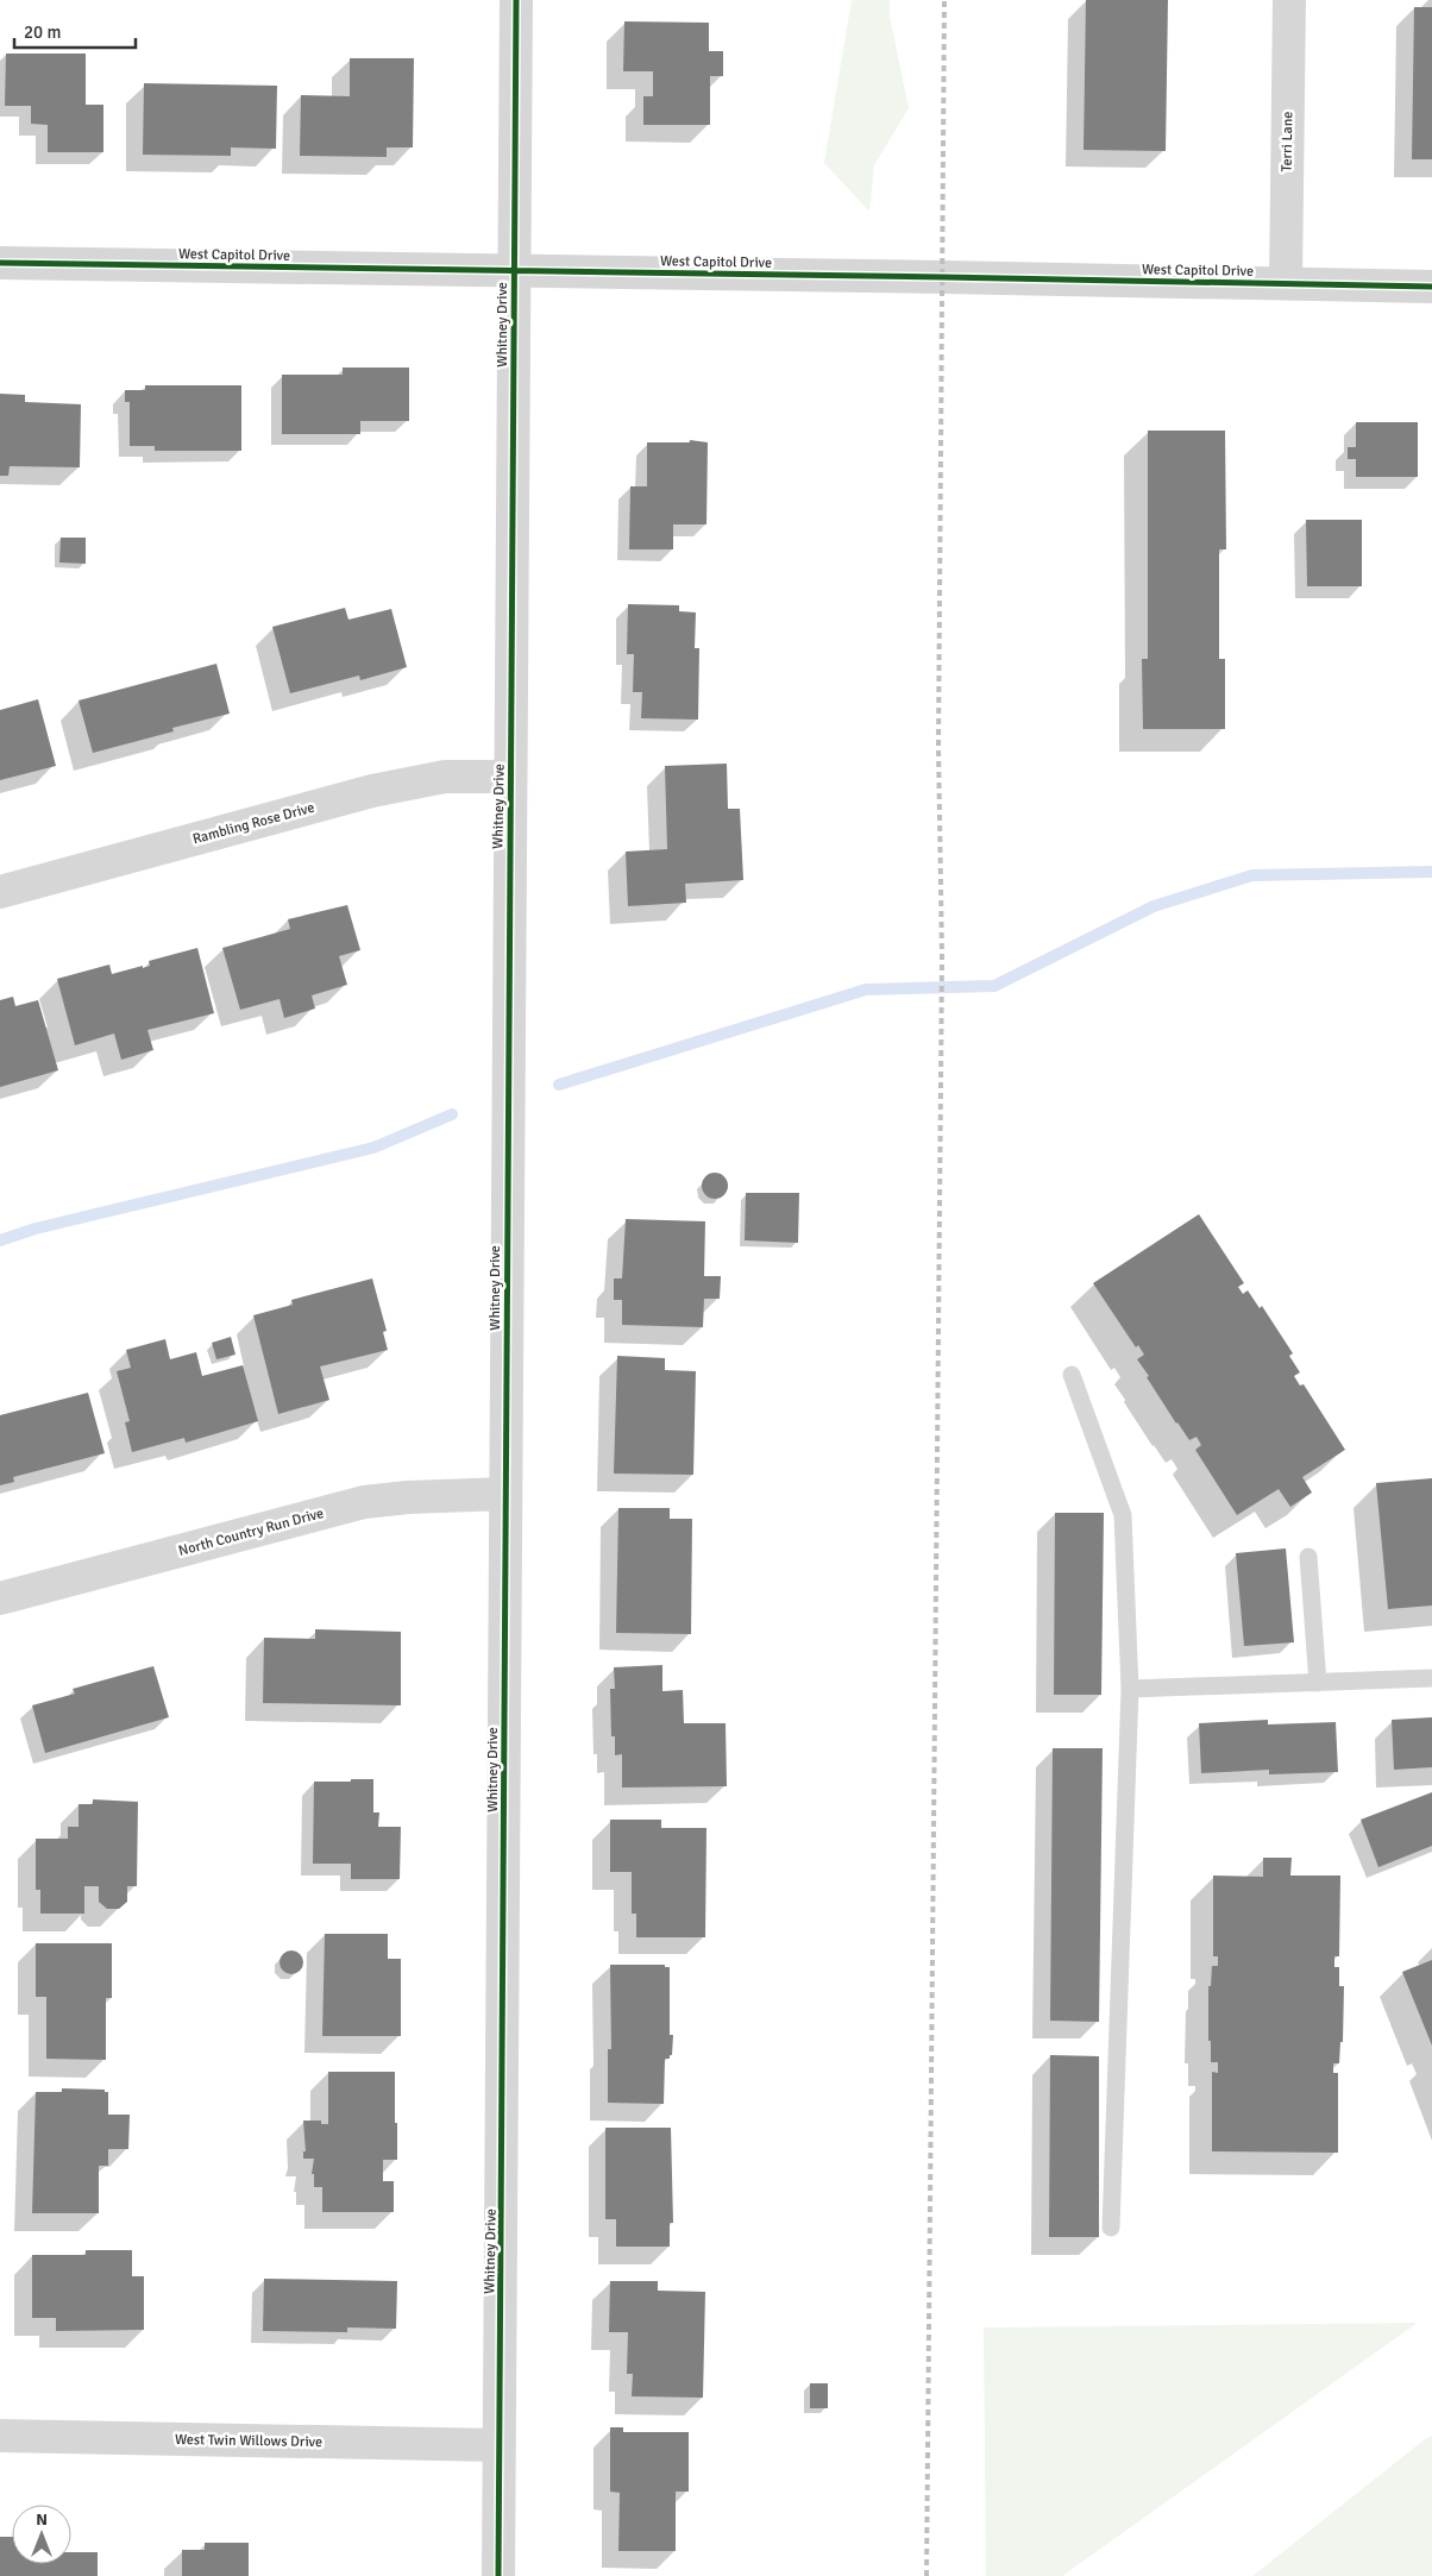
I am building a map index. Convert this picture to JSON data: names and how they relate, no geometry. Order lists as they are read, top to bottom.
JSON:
{
  "streets": {
    "street": [
      "Terri Lane",
      "West Capitol Drive",
      "Whitney Drive",
      "Rambling Rose Drive",
      "North Country Run Drive",
      "West Twin Willows Drive"
    ]
  },
  "crossings": [
    ["Terri Lane", "West Capitol Drive"],
    ["West Capitol Drive", "Whitney Drive"],
    ["Whitney Drive", "Rambling Rose Drive"],
    ["Whitney Drive", "North Country Run Drive"],
    ["Whitney Drive", "West Twin Willows Drive"]
  ],
  "scale_bar": "20 m",
  "north": "top"
}
